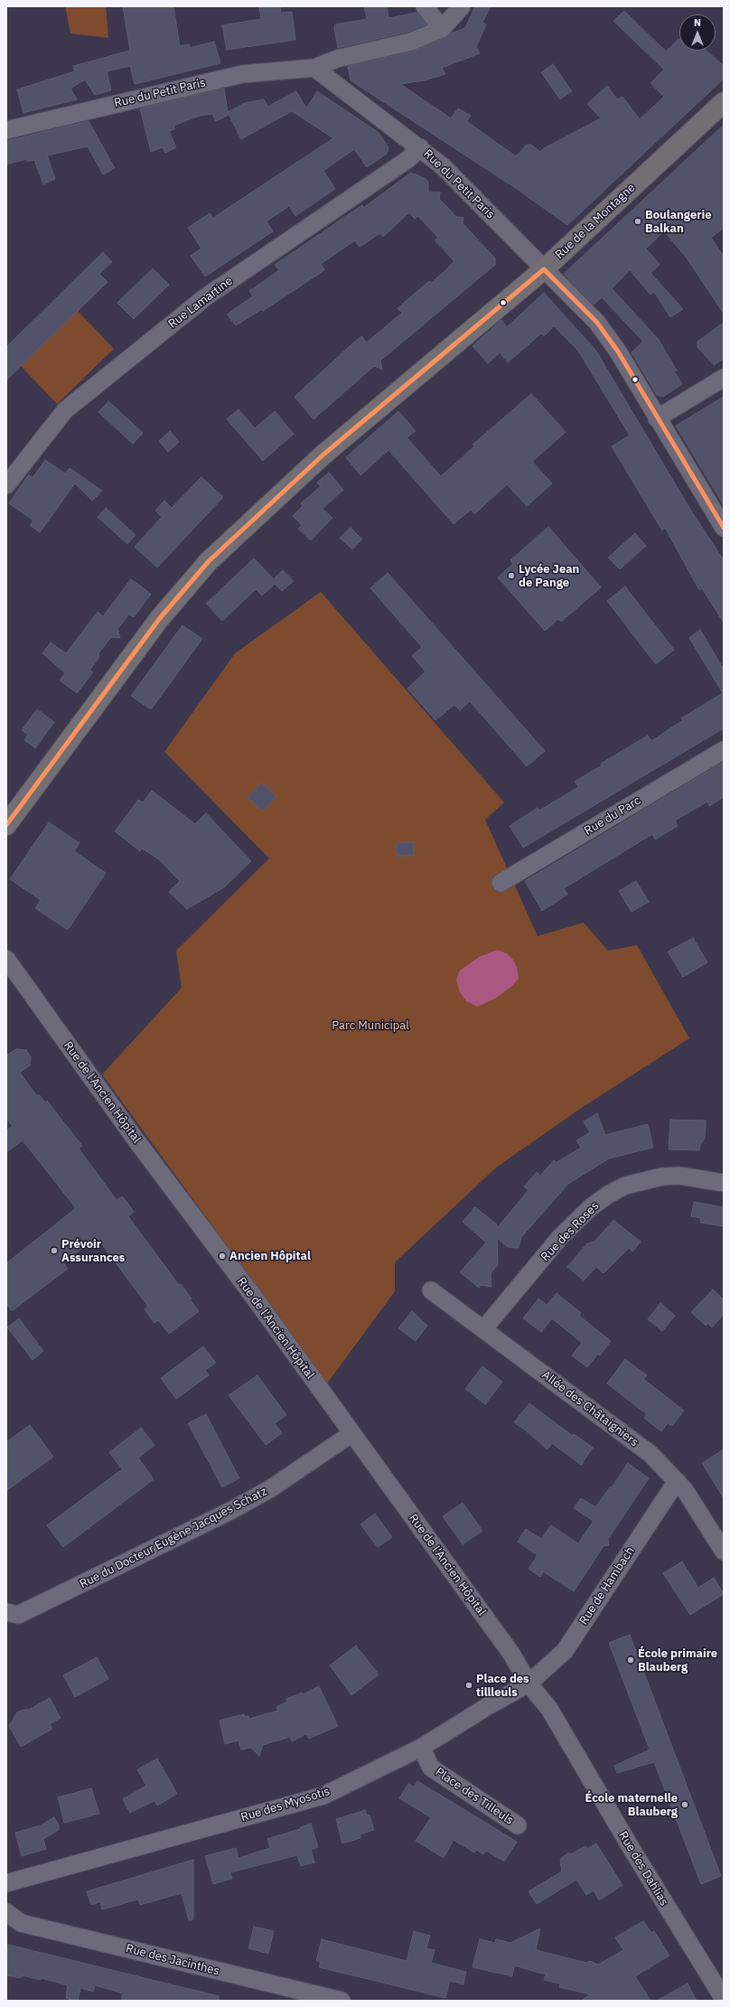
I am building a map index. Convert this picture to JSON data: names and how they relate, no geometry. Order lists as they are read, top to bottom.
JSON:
{
  "streets": {
    "main road": ["Rue de la Montagne"],
    "street": [
      "Rue du Petit Paris",
      "Rue Lamartine",
      "Rue du Parc",
      "Rue de l'Ancien Hôpital",
      "Rue des Roses",
      "Allée des Châtaigniers",
      "Rue du Docteur Eugène Jacques Schatz",
      "Rue de Hambach",
      "Place des Tilleuls",
      "Rue des Myosotis",
      "Rue des Dahlias",
      "Rue des Jacinthes"
    ]
  },
  "crossings": [
    ["Rue du Petit Paris", "Rue de la Montagne"],
    ["Rue du Petit Paris", "Rue Lamartine"],
    ["Rue de l'Ancien Hôpital", "Rue du Docteur Eugène Jacques Schatz"],
    ["Rue de l'Ancien Hôpital", "Rue de Hambach"],
    ["Rue de l'Ancien Hôpital", "Rue des Myosotis"],
    ["Rue de l'Ancien Hôpital", "Rue des Dahlias"],
    ["Rue des Roses", "Allée des Châtaigniers"],
    ["Allée des Châtaigniers", "Rue de Hambach"],
    ["Rue de Hambach", "Rue des Myosotis"],
    ["Rue de Hambach", "Rue des Dahlias"],
    ["Place des Tilleuls", "Rue des Myosotis"],
    ["Rue des Myosotis", "Rue des Dahlias"]
  ],
  "parks": ["Parc Municipal"],
  "places": [
    "Boulangerie Balkan",
    "Lycée Jean de Pange",
    "Prévoir Assurances",
    "Ancien Hôpital",
    "École primaire Blauberg",
    "Place des tillleuls",
    "École maternelle Blauberg"
  ],
  "north": "top"
}
